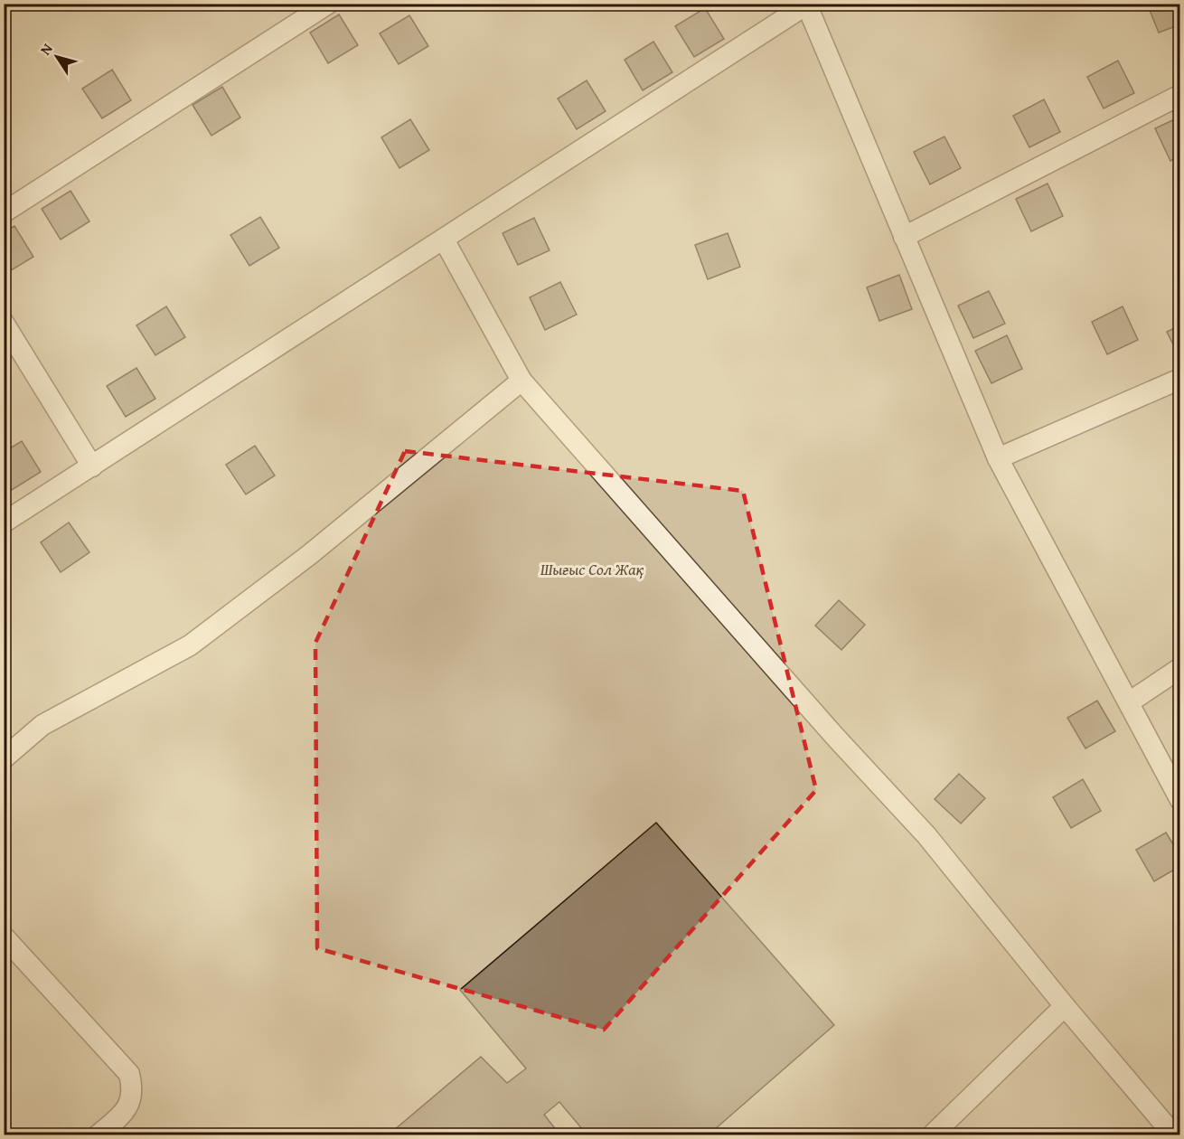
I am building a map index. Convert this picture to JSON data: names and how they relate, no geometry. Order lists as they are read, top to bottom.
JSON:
{
  "parks": ["Шығыс Сол Жақ"],
  "north": "top left"
}
